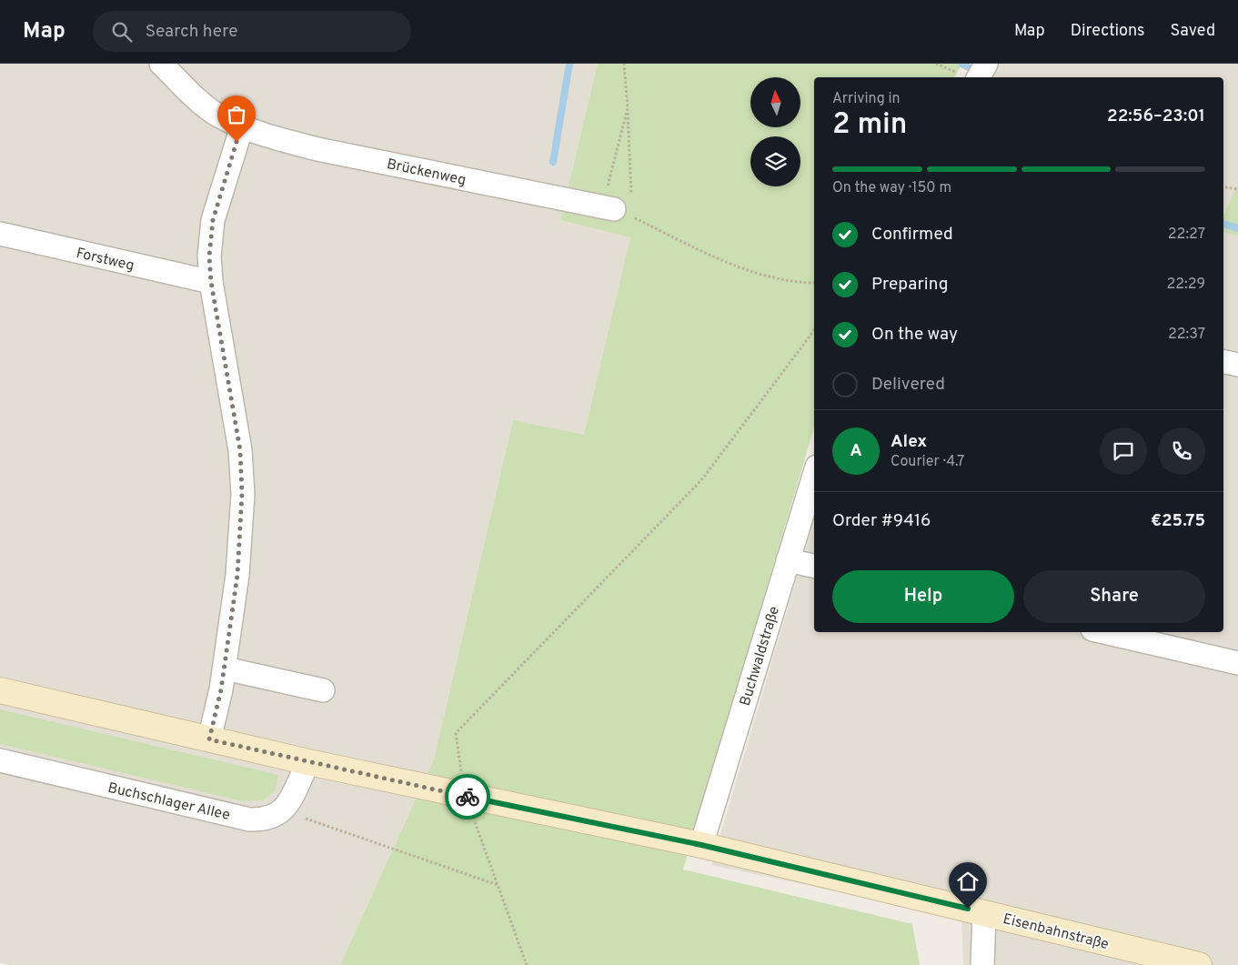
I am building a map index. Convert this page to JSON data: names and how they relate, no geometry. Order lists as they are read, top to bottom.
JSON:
{
  "streets": {
    "main road": ["Eisenbahnstraße"],
    "street": [
      "Brückenweg",
      "Forstweg",
      "Buchwaldstraße",
      "Buchschlager Allee"
    ]
  },
  "crossings": [
    ["Buchwaldstraße", "Eisenbahnstraße"]
  ],
  "north": "top",
  "page": {
    "header": "Map",
    "search": "Search here",
    "nav": ["Map", "Directions", "Saved"],
    "heading": ["2 min", "Arriving in", "22:56–23:01"],
    "panel": [
      "Alex",
      "Courier · 4.7",
      "Order #9416",
      "€25.75"
    ],
    "bar": "On the way · 150 m",
    "list": [
      ["Confirmed", "22:27"],
      ["Preparing", "22:29"],
      ["On the way", "22:37"],
      "Delivered"
    ],
    "round": "A",
    "buttons": ["Help", "Share"]
  }
}
